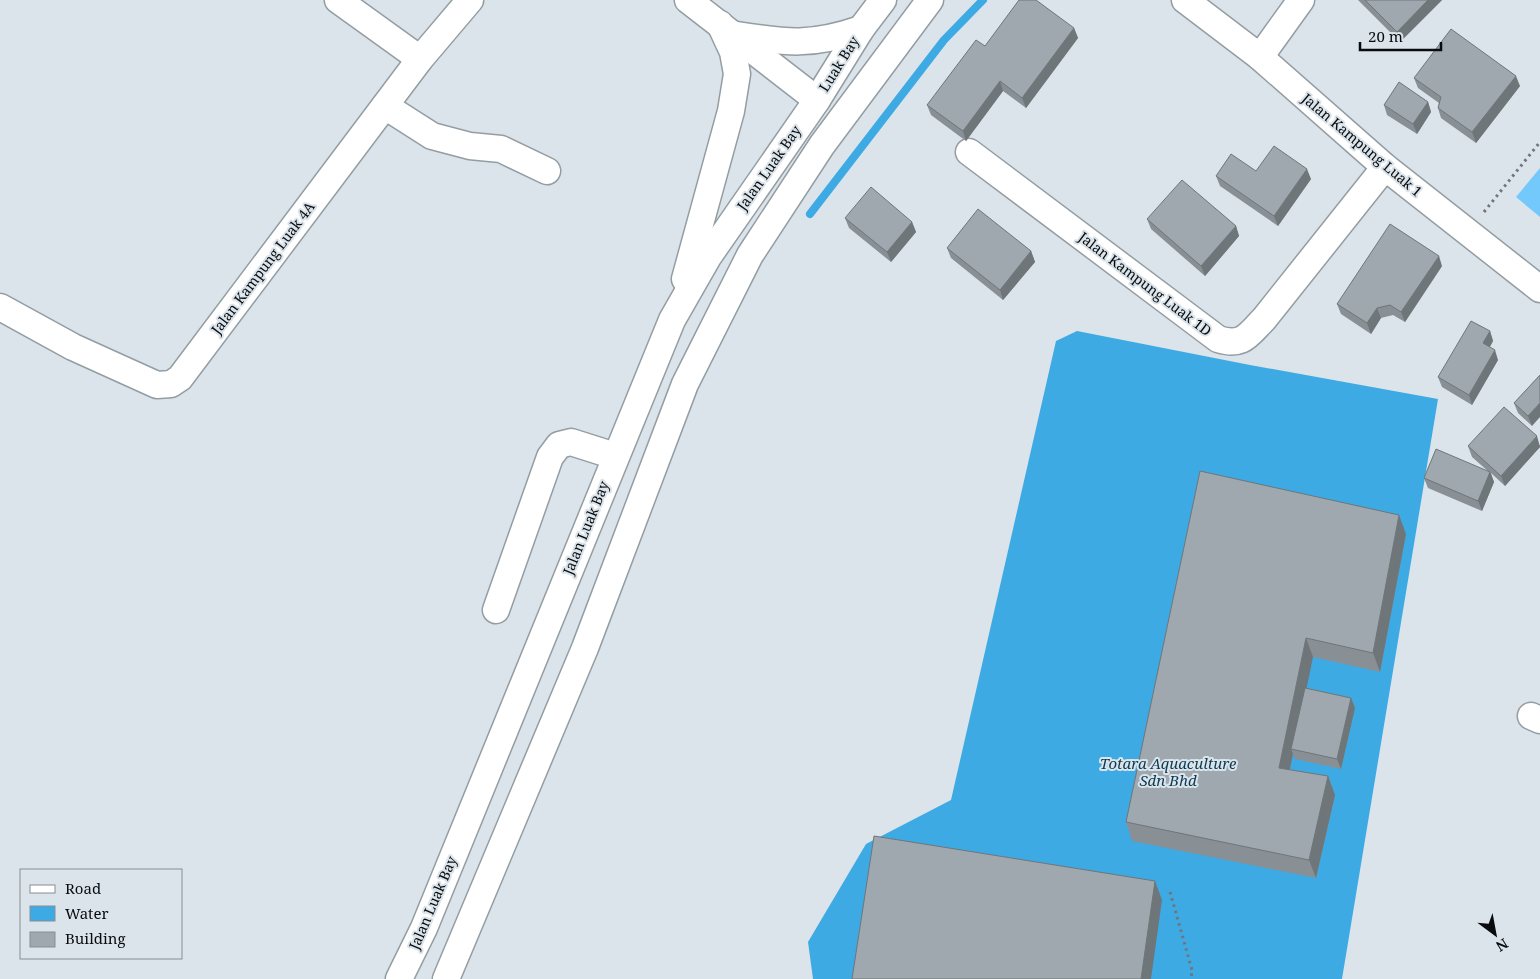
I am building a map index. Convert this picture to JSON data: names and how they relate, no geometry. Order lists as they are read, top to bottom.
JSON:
{
  "streets": {
    "street": [
      "Luak Bay",
      "Jalan Kampung Luak 1",
      "Jalan Luak Bay",
      "Jalan Kampung Luak 4A",
      "Jalan Kampung Luak 1D"
    ]
  },
  "crossings": [
    ["Luak Bay", "Jalan Luak Bay"],
    ["Jalan Kampung Luak 1", "Jalan Kampung Luak 1D"]
  ],
  "water": ["Totara Aquaculture Sdn Bhd"],
  "legend": ["Road", "Water", "Building"],
  "scale_bar": "20 m",
  "north": "bottom right"
}
